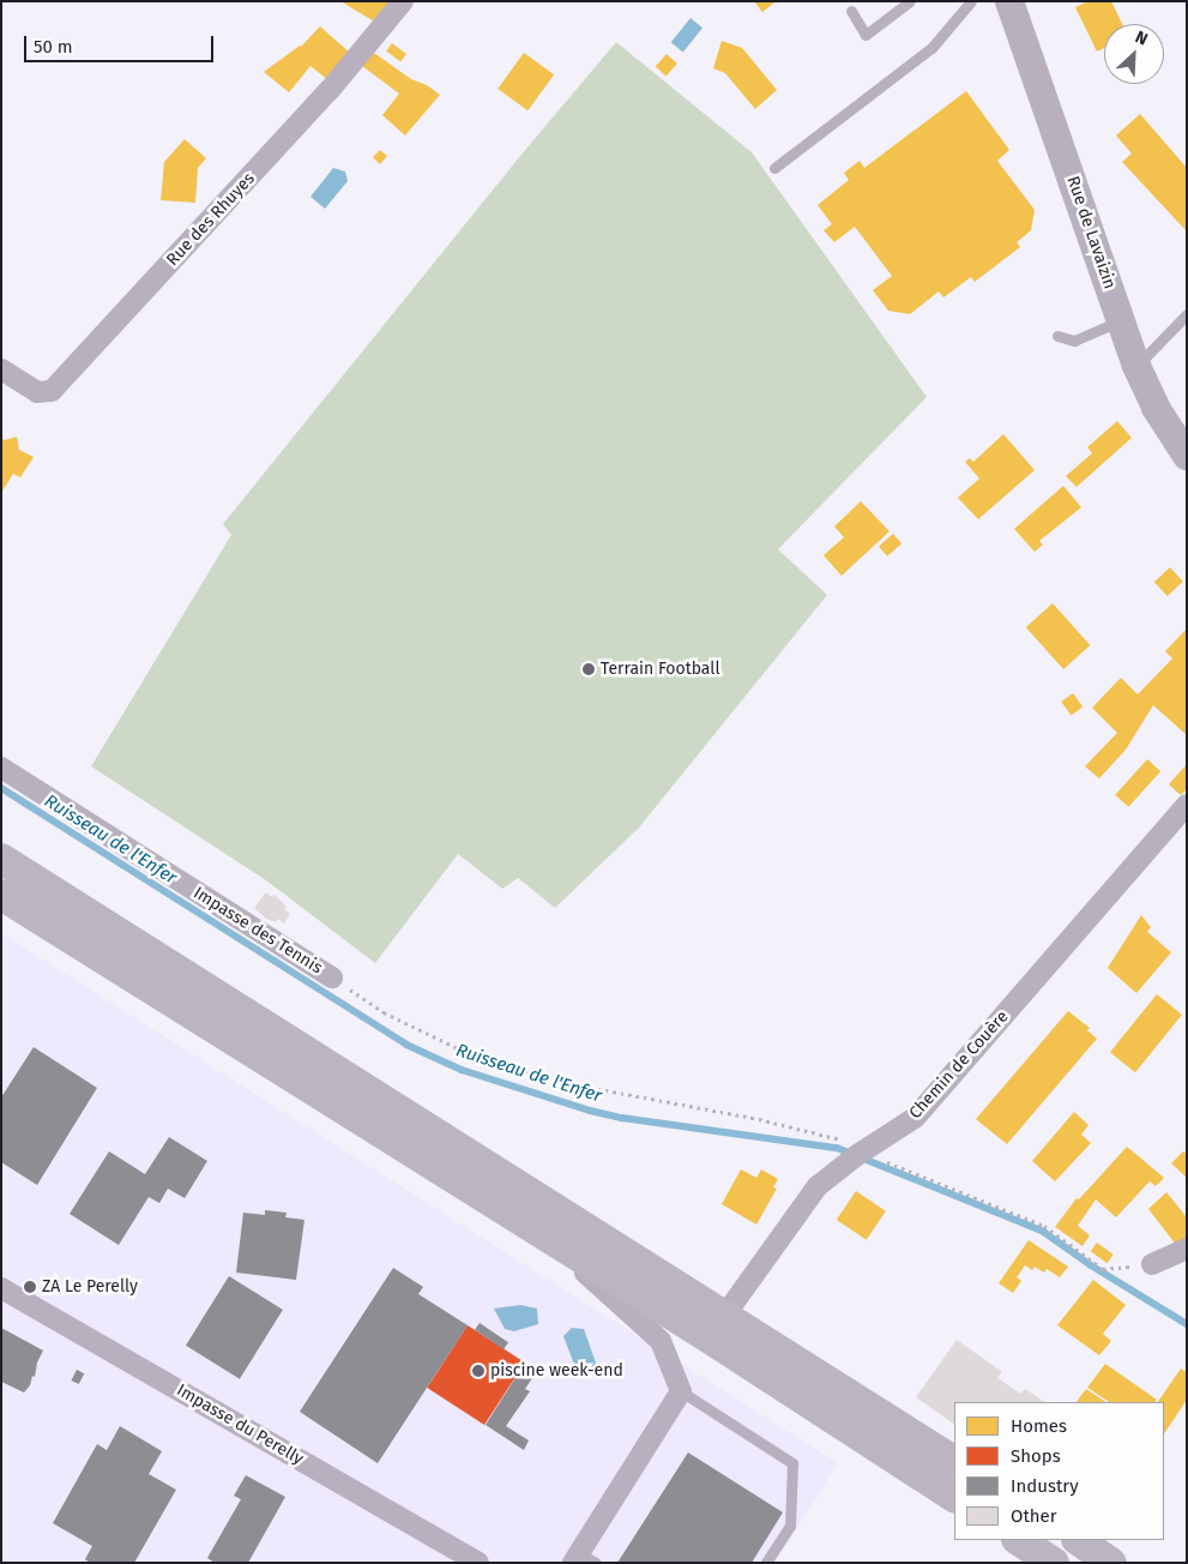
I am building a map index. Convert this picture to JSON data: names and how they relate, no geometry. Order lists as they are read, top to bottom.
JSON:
{
  "streets": {
    "main road": ["Rue de Lavaizin"],
    "street": [
      "Rue des Rhuyes",
      "Impasse des Tennis",
      "Chemin de Couère",
      "Impasse du Perelly"
    ]
  },
  "water": ["Ruisseau de l'Enfer"],
  "places": ["Terrain Football", "ZA Le Perelly", "piscine week-end"],
  "legend": [
    "Homes",
    "Shops",
    "Industry",
    "Other"
  ],
  "scale_bar": "50 m",
  "north": "top right"
}
